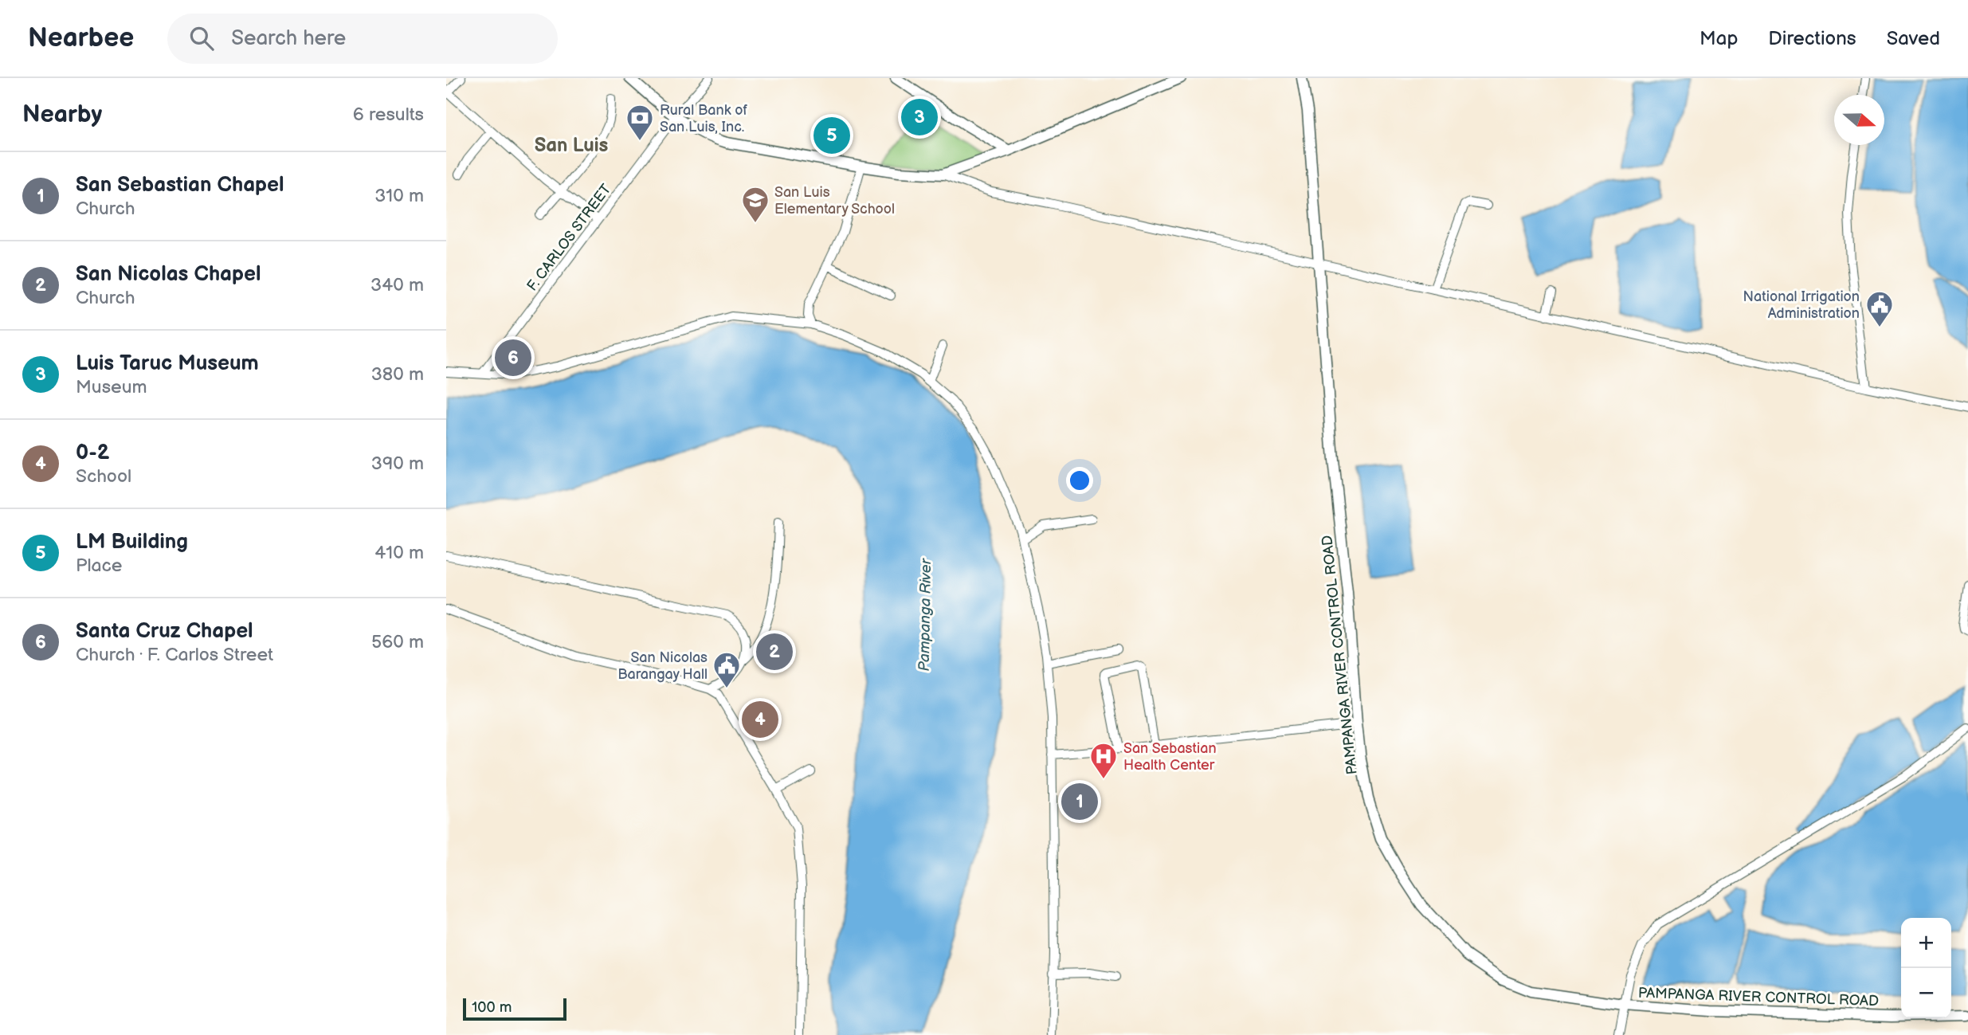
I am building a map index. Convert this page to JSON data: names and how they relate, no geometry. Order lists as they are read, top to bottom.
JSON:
{
  "streets": {
    "main road": ["PAMPANGA RIVER CONTROL ROAD"],
    "street": ["F. CARLOS STREET"]
  },
  "districts": ["San Luis"],
  "water": ["Pampanga River"],
  "places": {
    "bank": ["Rural Bank of San Luis, Inc."],
    "school or university": ["San Luis Elementary School"],
    "public building": ["National Irrigation Administration", "San Nicolas Barangay Hall"],
    "hospital": ["San Sebastian Health Center"]
  },
  "scale_bar": "100 m",
  "north": "right",
  "page": {
    "header": "Nearbee",
    "search": "Search here",
    "nav": ["Map", "Directions", "Saved"],
    "heading": ["Nearby", "6 results"],
    "pins": [
      "3",
      "5",
      "6",
      "2",
      "4",
      "1"
    ],
    "list": [
      {
        "mark": "1",
        "name": "San Sebastian Chapel",
        "note": "Church",
        "value": "310 m"
      },
      {
        "mark": "2",
        "name": "San Nicolas Chapel",
        "note": "Church",
        "value": "340 m"
      },
      {
        "mark": "3",
        "name": "Luis Taruc Museum",
        "note": "Museum",
        "value": "380 m"
      },
      {
        "mark": "4",
        "name": "0-2",
        "note": "School",
        "value": "390 m"
      },
      {
        "mark": "5",
        "name": "LM Building",
        "note": "Place",
        "value": "410 m"
      },
      {
        "mark": "6",
        "name": "Santa Cruz Chapel",
        "note": "Church · F. Carlos Street",
        "value": "560 m"
      }
    ],
    "map_buttons": ["+", "−"],
    "scale": "100 m"
  }
}
